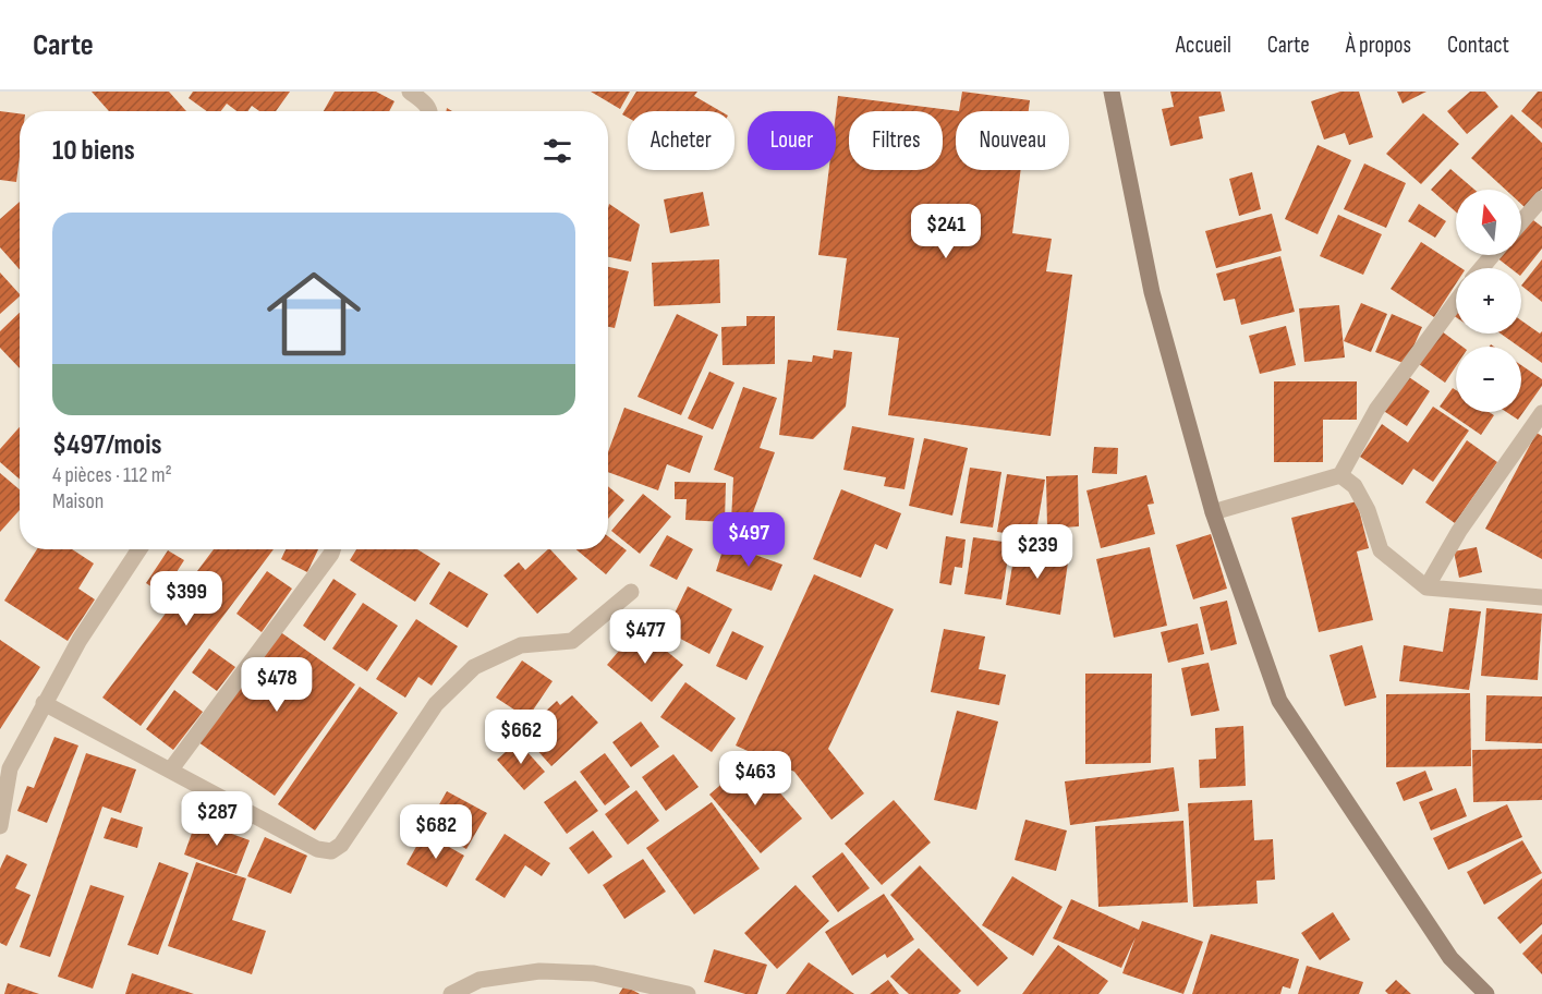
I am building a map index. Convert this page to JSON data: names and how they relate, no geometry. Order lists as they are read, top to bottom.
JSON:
{
  "north": "top",
  "page": {
    "header": "Carte",
    "nav": [
      "Accueil",
      "Carte",
      "À propos",
      "Contact"
    ],
    "chip": [
      "Acheter",
      "Louer",
      "Filtres",
      "Nouveau"
    ],
    "heading": "10 biens",
    "map_buttons": ["+", "−"],
    "list": [
      {
        "name": "$497/mois",
        "note": "4 pièces · 112 m² · Maison"
      }
    ],
    "price": [
      "$241",
      "$497",
      "$239",
      "$399",
      "$477",
      "$478",
      "$662",
      "$463",
      "$287",
      "$682"
    ]
  }
}
